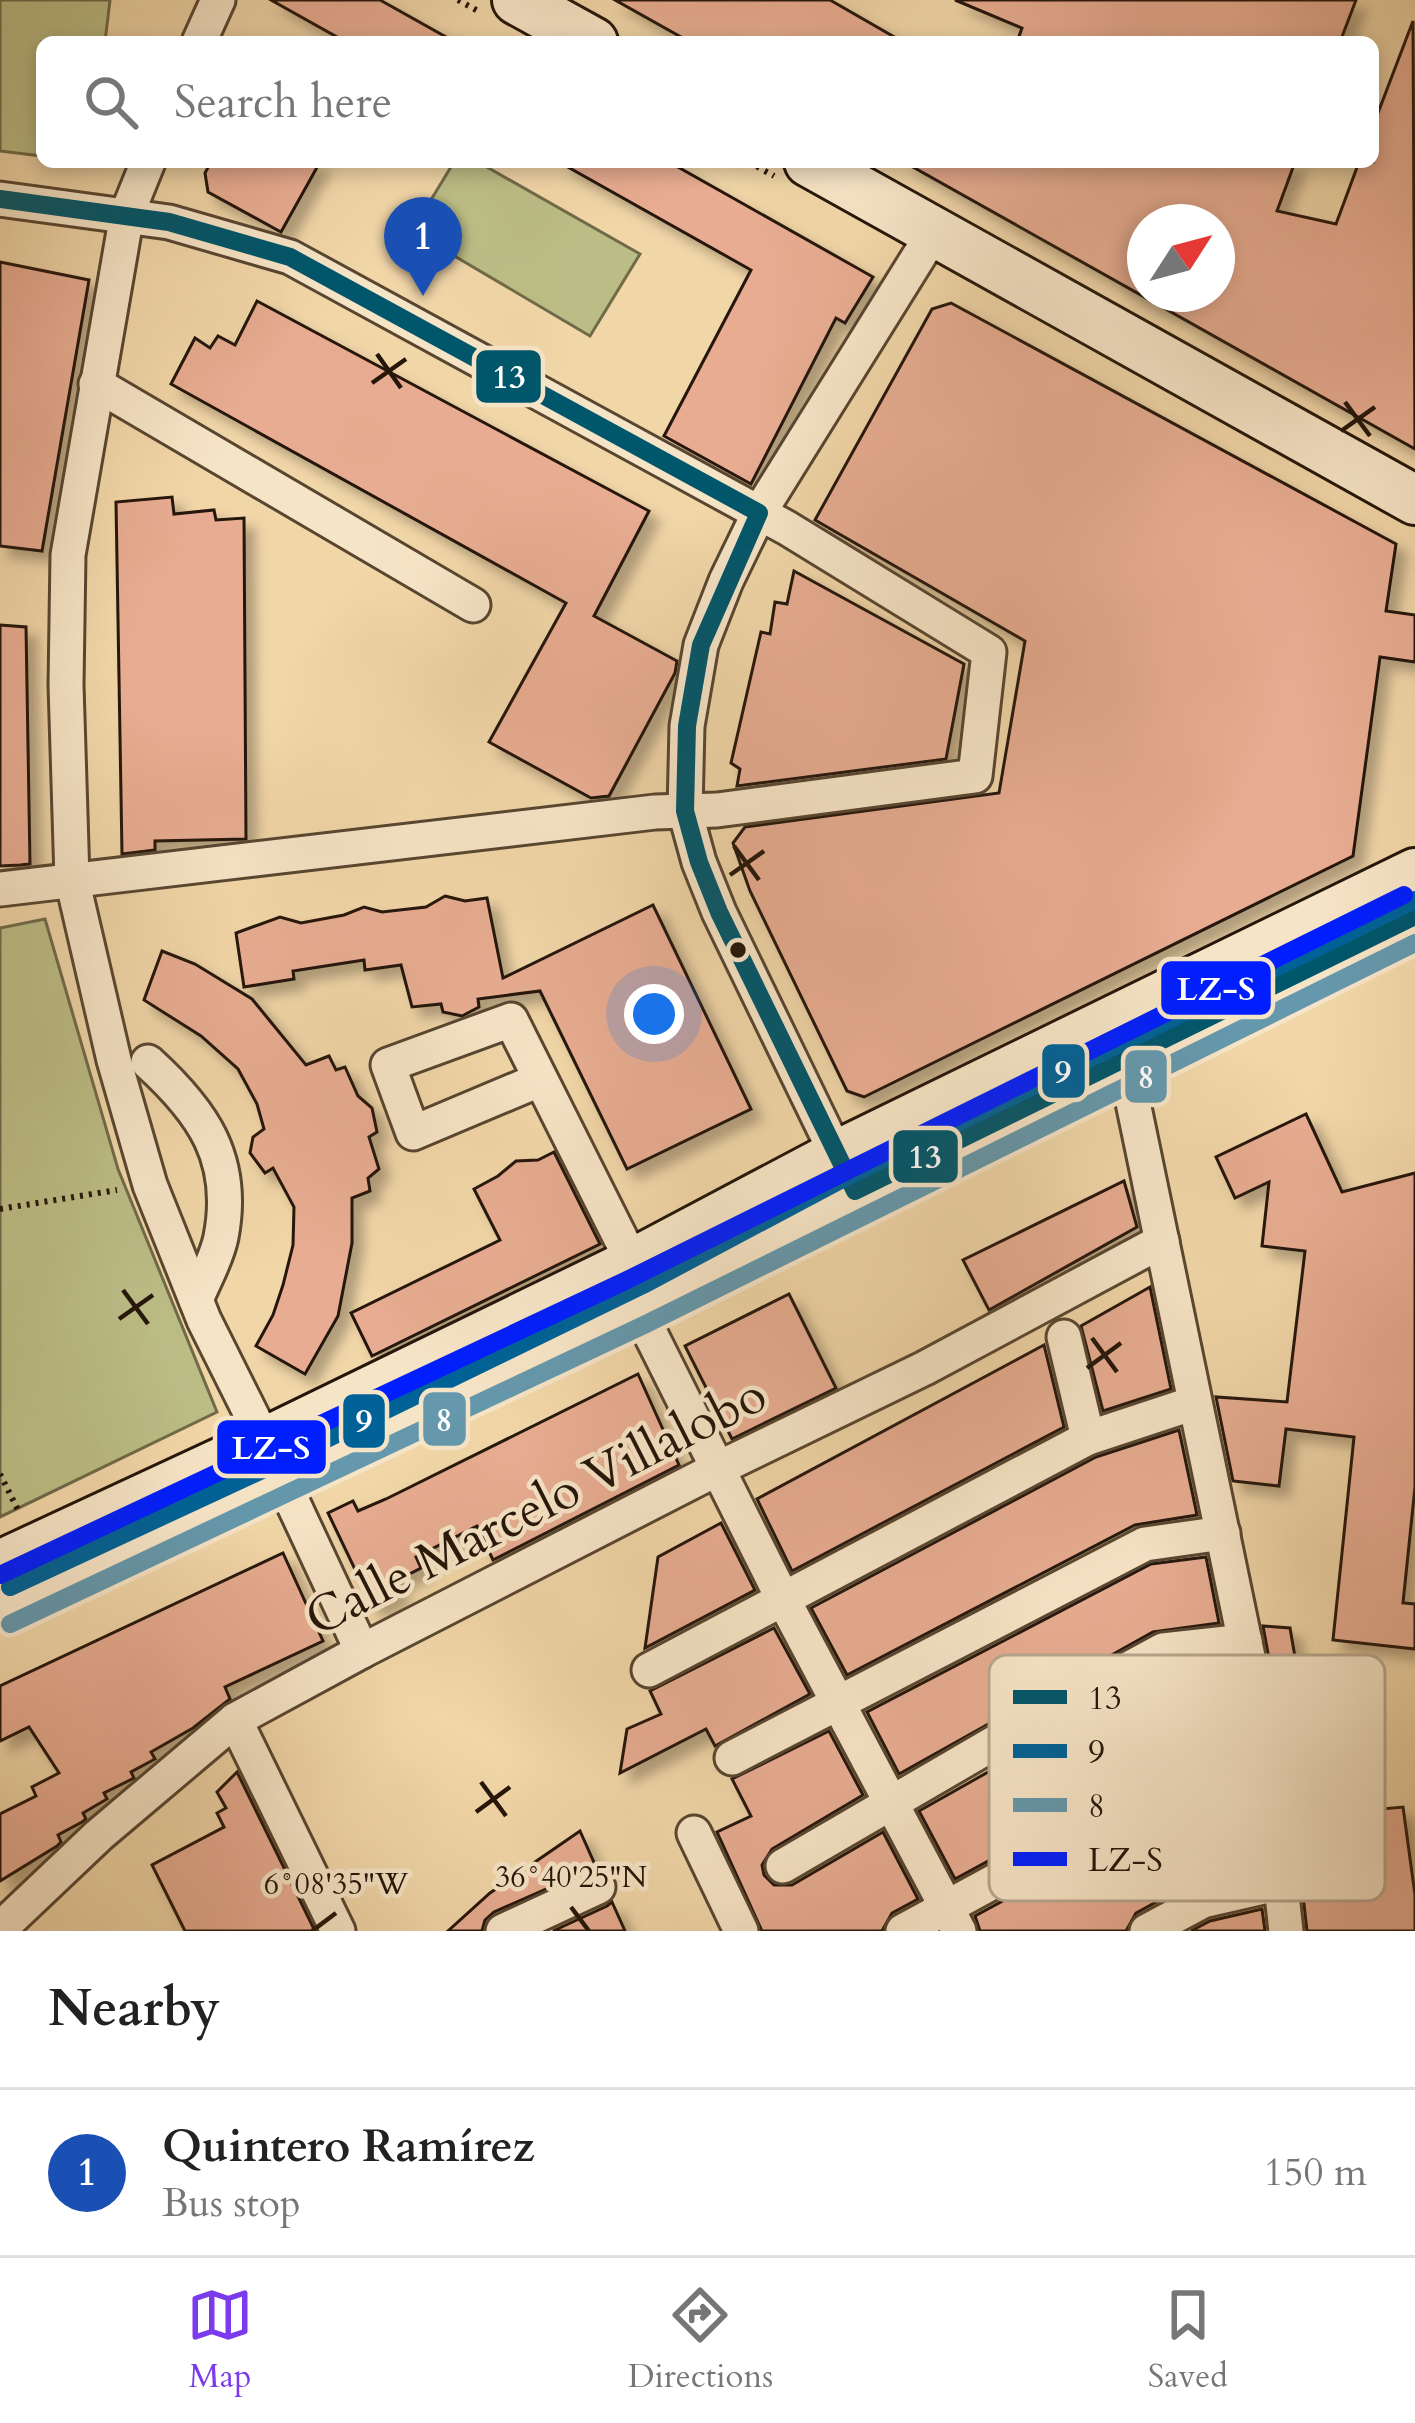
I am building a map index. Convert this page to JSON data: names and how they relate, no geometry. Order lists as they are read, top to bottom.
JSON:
{
  "streets": {
    "street": ["Calle Marcelo Villalobo"]
  },
  "lines": [
    "transit line 13",
    "transit line LZ-S",
    "transit line 9",
    "transit line 8"
  ],
  "legend": [
    "13",
    "9",
    "8",
    "LZ-S"
  ],
  "north": "top right",
  "page": {
    "search": "Search here",
    "pins": "1",
    "heading": "Nearby",
    "list": [
      {
        "mark": "1",
        "name": "Quintero Ramírez",
        "note": "Bus stop",
        "value": "150 m"
      }
    ],
    "nav": ["Map", "Directions", "Saved"]
  },
  "coordinates": ["36°40'25\"N", "6°08'35\"W"]
}
